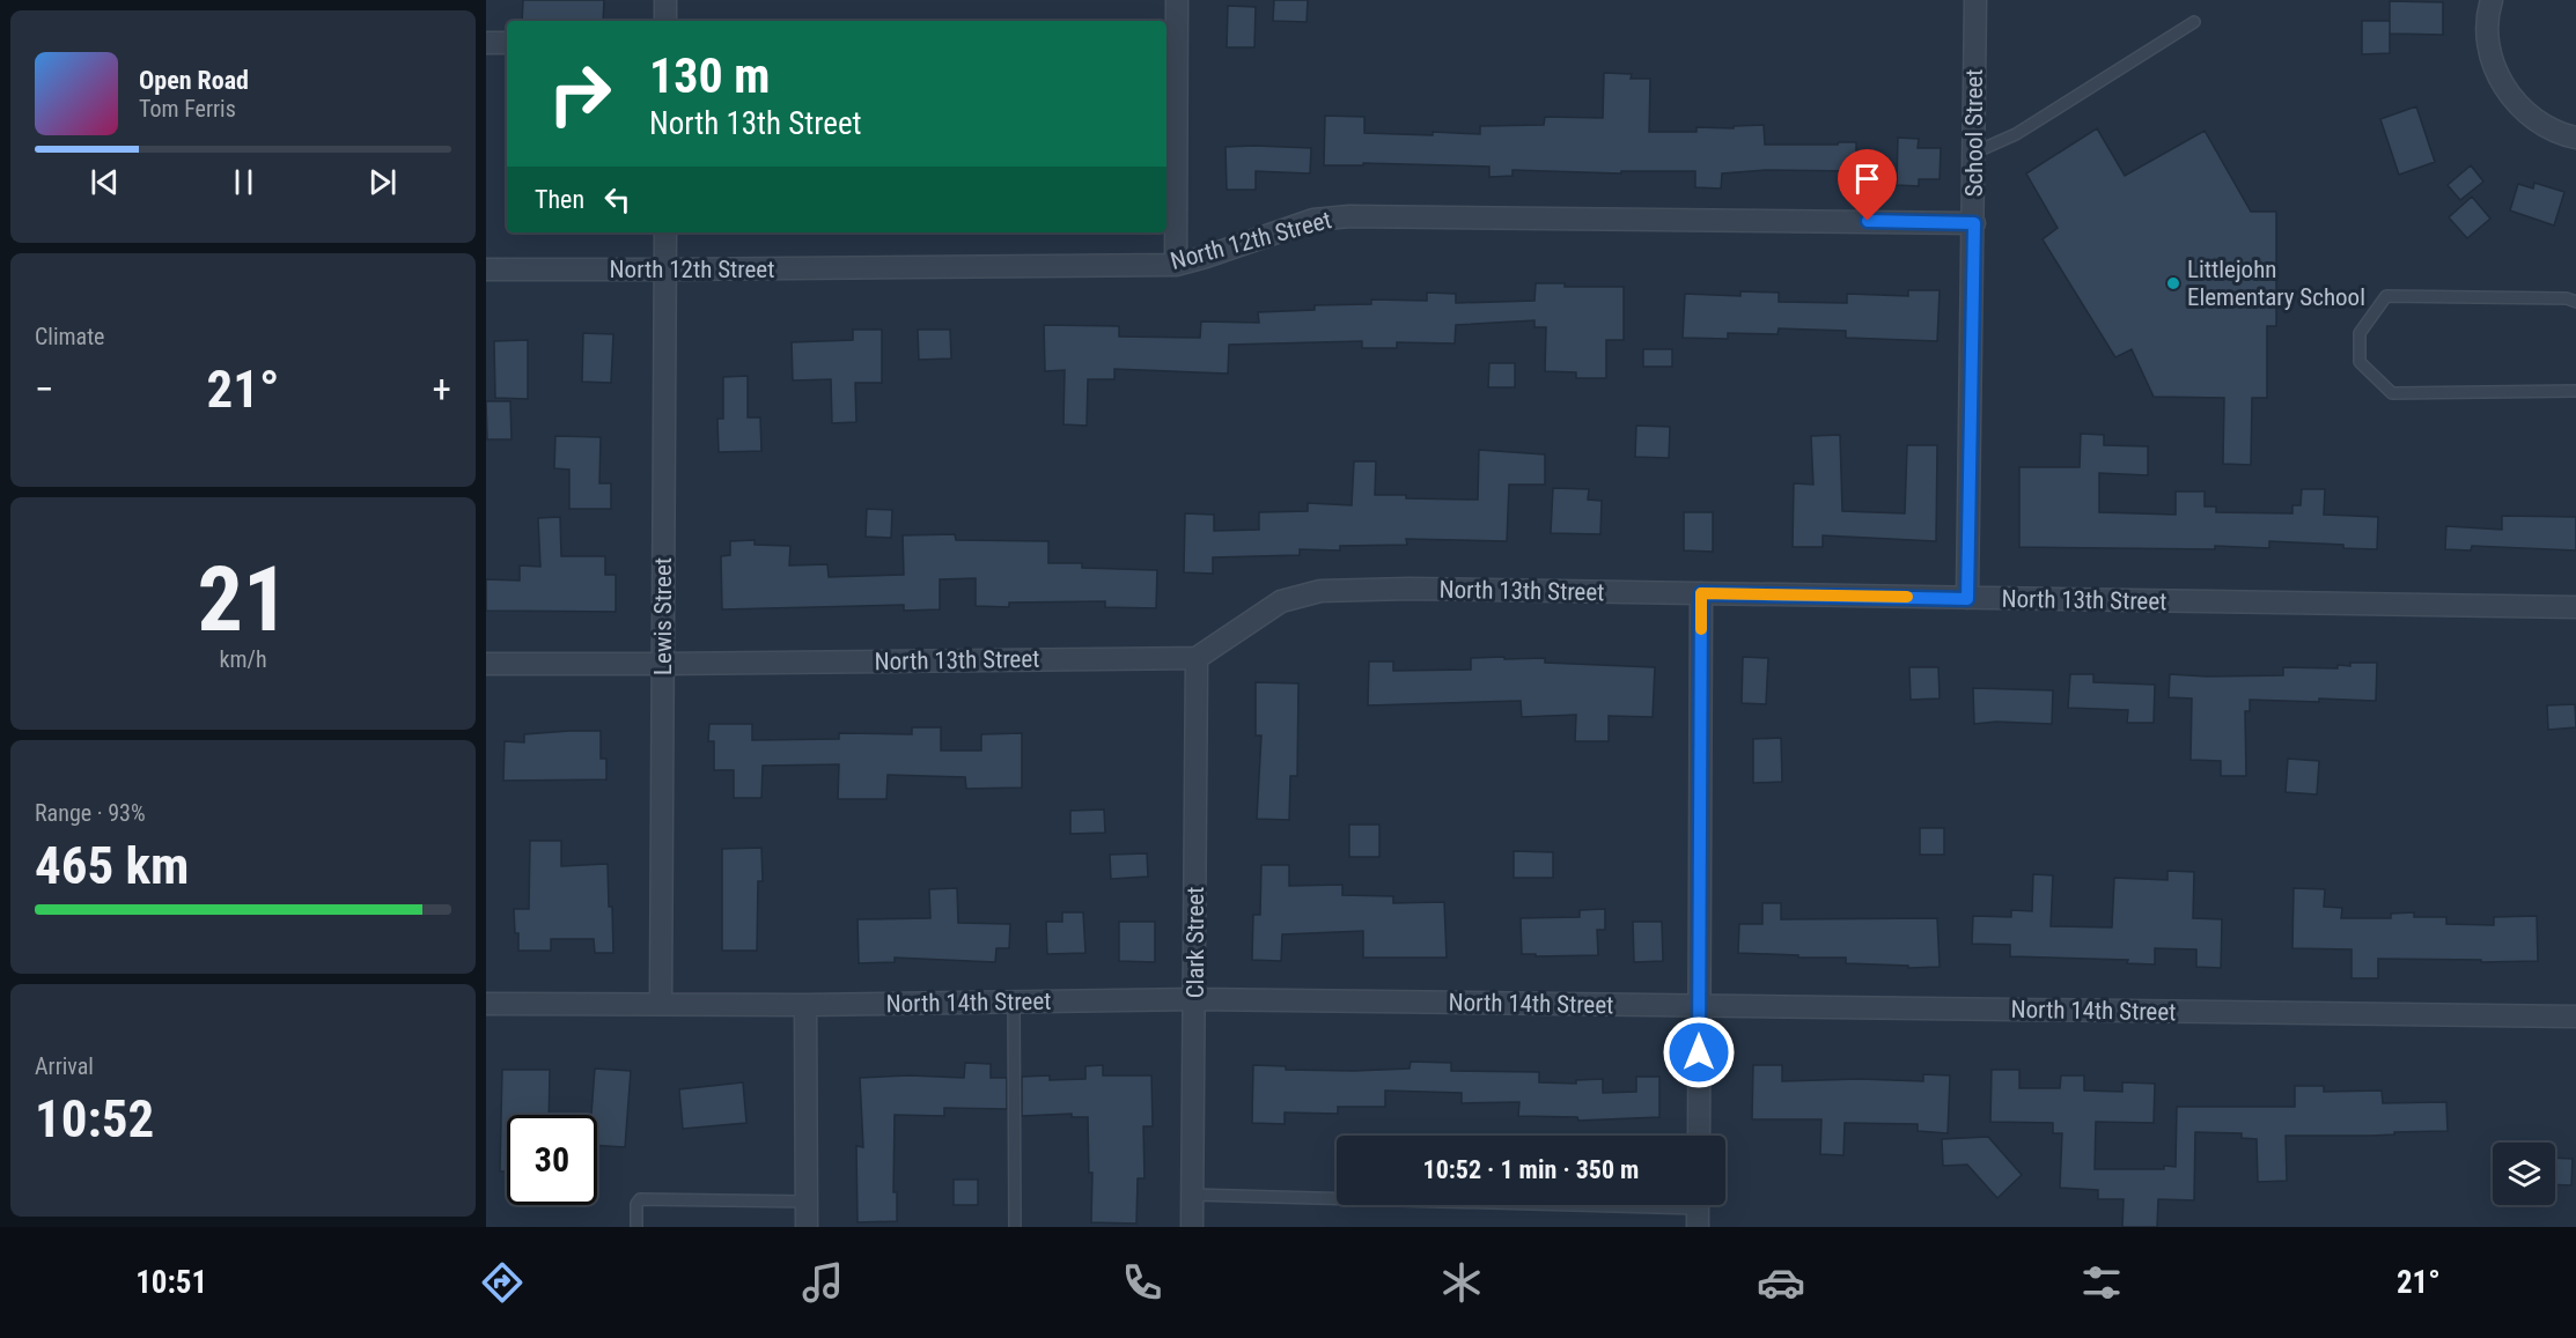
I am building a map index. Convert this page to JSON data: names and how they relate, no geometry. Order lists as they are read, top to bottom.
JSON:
{
  "streets": {
    "street": [
      "School Street",
      "North 12th Street",
      "North 13th Street",
      "Lewis Street",
      "Clark Street",
      "North 14th Street"
    ]
  },
  "crossings": [
    ["School Street", "North 12th Street"],
    ["School Street", "North 13th Street"],
    ["North 12th Street", "Lewis Street"],
    ["North 13th Street", "Lewis Street"],
    ["North 13th Street", "Clark Street"],
    ["Lewis Street", "North 14th Street"],
    ["Clark Street", "North 14th Street"]
  ],
  "places": ["Littlejohn Elementary School"],
  "page": {
    "turn": ["130 m", "North 13th Street"],
    "song": ["Open Road", "Tom Ferris"],
    "then": "Then",
    "tile": [
      "Climate",
      ["21", "km/h"],
      ["Range · 93%", "465 km"],
      ["Arrival", "10:52"]
    ],
    "heat": ["−", "21°", "+"],
    "limit": "30",
    "trip": "10:52 · 1 min · 350 m",
    "tabs": ["10:51", "21°"]
  }
}
